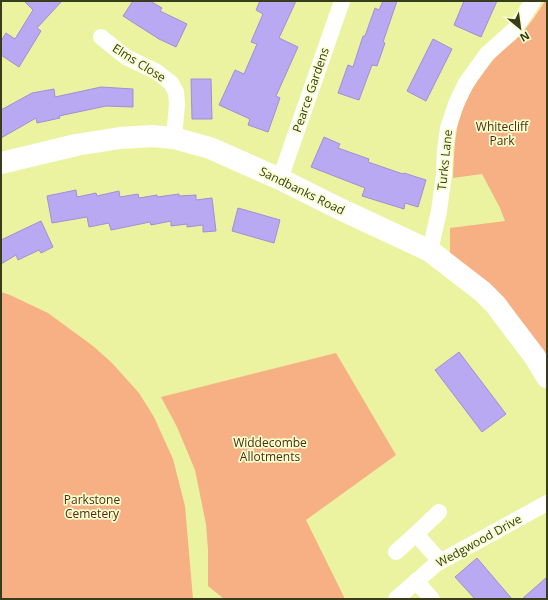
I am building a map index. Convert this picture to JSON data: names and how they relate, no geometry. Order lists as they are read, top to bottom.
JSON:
{
  "streets": {
    "main road": ["Sandbanks Road"],
    "street": [
      "Elms Close",
      "Pearce Gardens",
      "Turks Lane",
      "Wedgwood Drive"
    ]
  },
  "crossings": [
    ["Elms Close", "Sandbanks Road"],
    ["Pearce Gardens", "Sandbanks Road"],
    ["Turks Lane", "Sandbanks Road"]
  ],
  "parks": ["Whitecliff Park", "Widdecombe Allotments", "Parkstone Cemetery"],
  "north": "bottom right"
}
